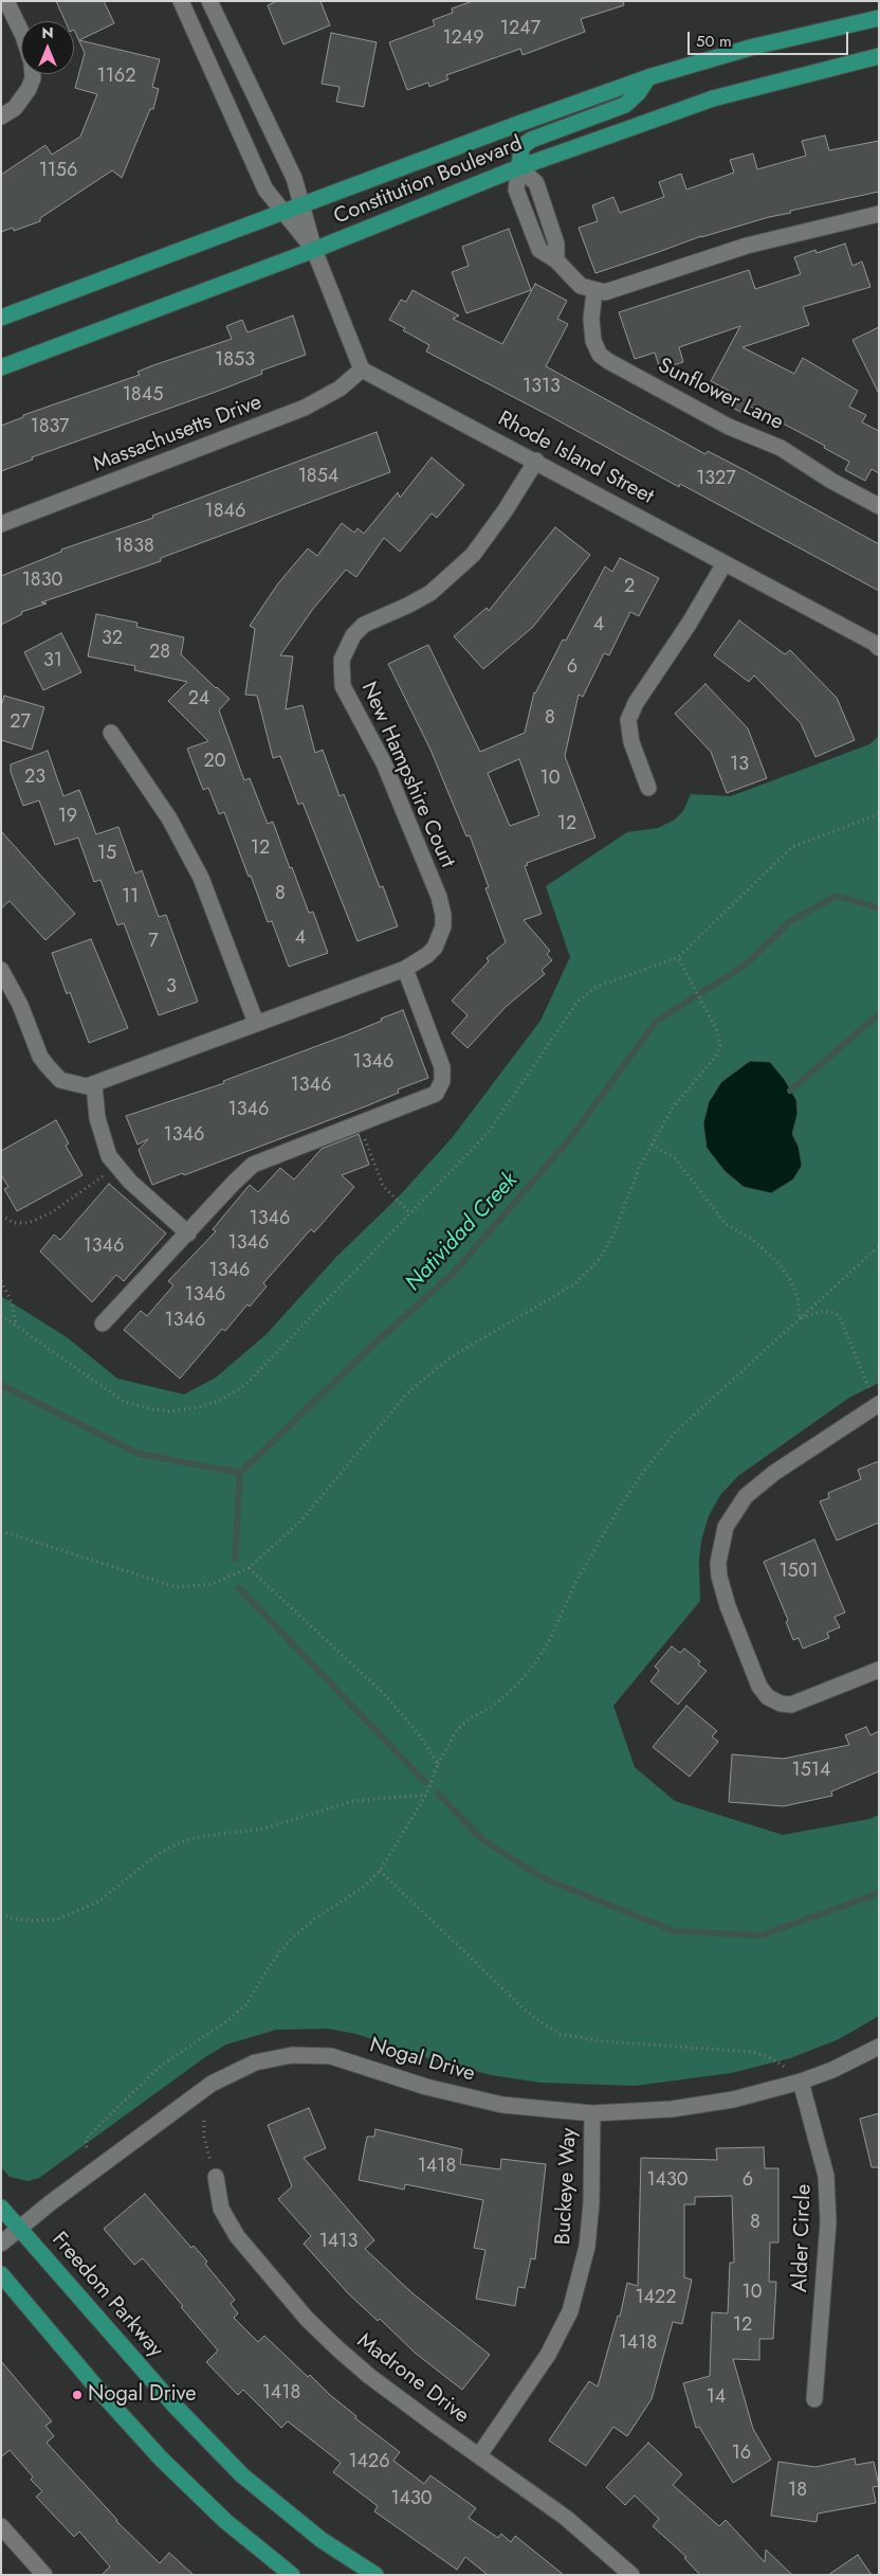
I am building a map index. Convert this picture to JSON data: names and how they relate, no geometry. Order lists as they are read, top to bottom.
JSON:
{
  "streets": {
    "main road": ["Constitution Boulevard", "Freedom Parkway"],
    "street": [
      "Sunflower Lane",
      "Massachusetts Drive",
      "Rhode Island Street",
      "New Hampshire Court",
      "Nogal Drive",
      "Buckeye Way",
      "Alder Circle",
      "Madrone Drive"
    ]
  },
  "crossings": [
    ["Massachusetts Drive", "Rhode Island Street"],
    ["Rhode Island Street", "New Hampshire Court"],
    ["Nogal Drive", "Buckeye Way"],
    ["Nogal Drive", "Alder Circle"],
    ["Nogal Drive", "Freedom Parkway"],
    ["Buckeye Way", "Madrone Drive"]
  ],
  "water": ["Natividad Creek"],
  "places": ["Nogal Drive"],
  "house_numbers": [
    "1247",
    "1249",
    "1162",
    "1156",
    "1853",
    "1313",
    "1845",
    "1837",
    "1854",
    "1327",
    "1846",
    "1838",
    "1830",
    "2",
    "4",
    "32",
    "28",
    "31",
    "6",
    "24",
    "8",
    "27",
    "20",
    "13",
    "23",
    "10",
    "19",
    "12",
    "12",
    "15",
    "8",
    "11",
    "4",
    "7",
    "3",
    "1346",
    "1346",
    "1346",
    "1346",
    "1346",
    "1346",
    "1346",
    "1346",
    "1346",
    "1346",
    "1501",
    "1514",
    "1418",
    "1430",
    "6",
    "8",
    "1413",
    "10",
    "1422",
    "12",
    "1418",
    "1418",
    "14",
    "16",
    "1426",
    "18",
    "1430"
  ],
  "scale_bar": "50 m",
  "north": "top"
}
